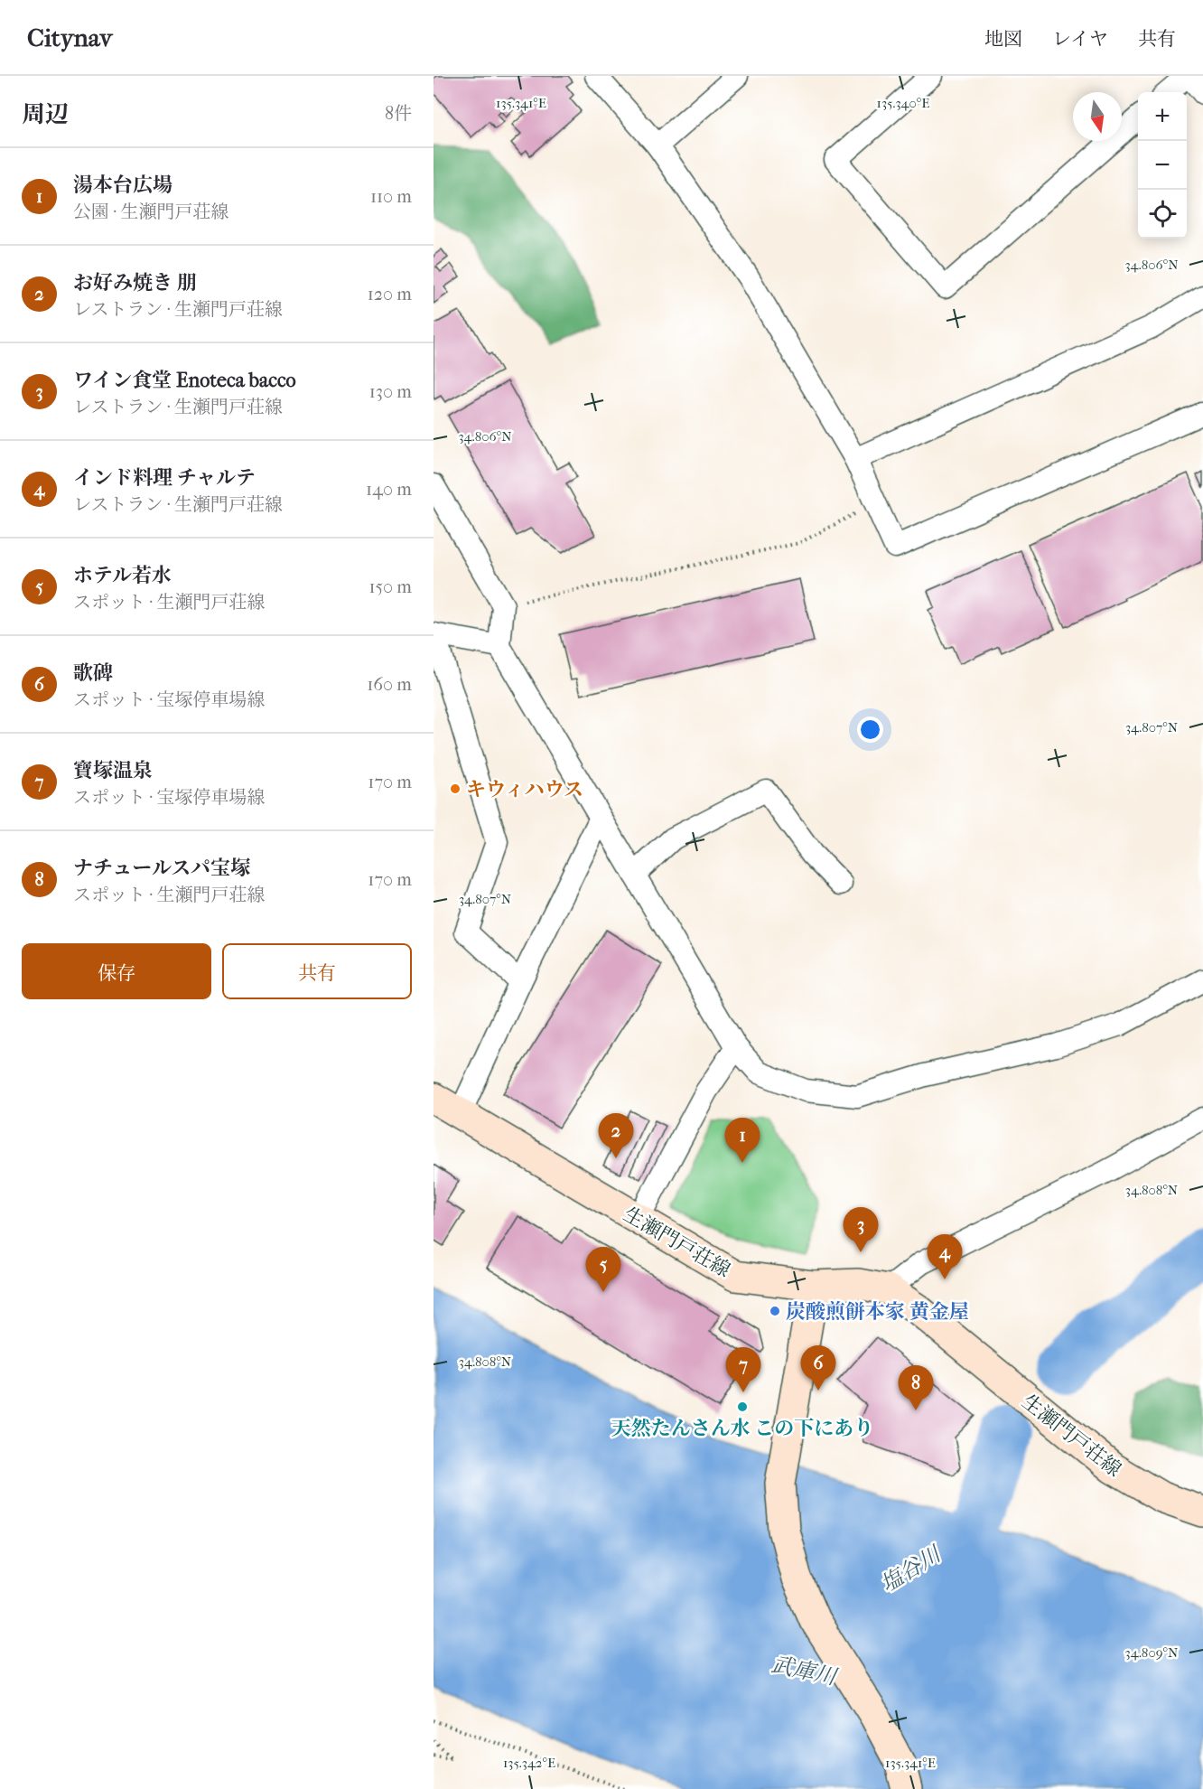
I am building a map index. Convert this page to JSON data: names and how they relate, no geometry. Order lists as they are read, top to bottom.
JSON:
{
  "streets": {
    "main road": ["生瀬門戸荘線"]
  },
  "water": ["塩谷川", "武庫川"],
  "places": ["キウィハウス", "炭酸煎餅本家 黄金屋", "天然たんさん水 この下にあり"],
  "north": "bottom",
  "page": {
    "header": "Citynav",
    "nav": ["地図", "レイヤ", "共有"],
    "heading": ["周辺", "8件"],
    "map_buttons": ["+", "−"],
    "list": [
      {
        "mark": "1",
        "name": "湯本台広場",
        "note": "公園 · 生瀬門戸荘線",
        "value": "110 m"
      },
      {
        "mark": "2",
        "name": "お好み焼き 朋",
        "note": "レストラン · 生瀬門戸荘線",
        "value": "120 m"
      },
      {
        "mark": "3",
        "name": "ワイン食堂 Enoteca bacco",
        "note": "レストラン · 生瀬門戸荘線",
        "value": "130 m"
      },
      {
        "mark": "4",
        "name": "インド料理 チャルテ",
        "note": "レストラン · 生瀬門戸荘線",
        "value": "140 m"
      },
      {
        "mark": "5",
        "name": "ホテル若水",
        "note": "スポット · 生瀬門戸荘線",
        "value": "150 m"
      },
      {
        "mark": "6",
        "name": "歌碑",
        "note": "スポット · 宝塚停車場線",
        "value": "160 m"
      },
      {
        "mark": "7",
        "name": "寶塚温泉",
        "note": "スポット · 宝塚停車場線",
        "value": "170 m"
      },
      {
        "mark": "8",
        "name": "ナチュールスパ宝塚",
        "note": "スポット · 生瀬門戸荘線",
        "value": "170 m"
      }
    ],
    "buttons": ["保存", "共有"],
    "pins": [
      "2",
      "1",
      "3",
      "4",
      "5",
      "6",
      "7",
      "8"
    ]
  },
  "coordinates": [
    "135.341°E",
    "135.340°E",
    "34.806°N",
    "34.807°N",
    "34.808°N",
    "34.809°N",
    "135.342°E"
  ]
}
